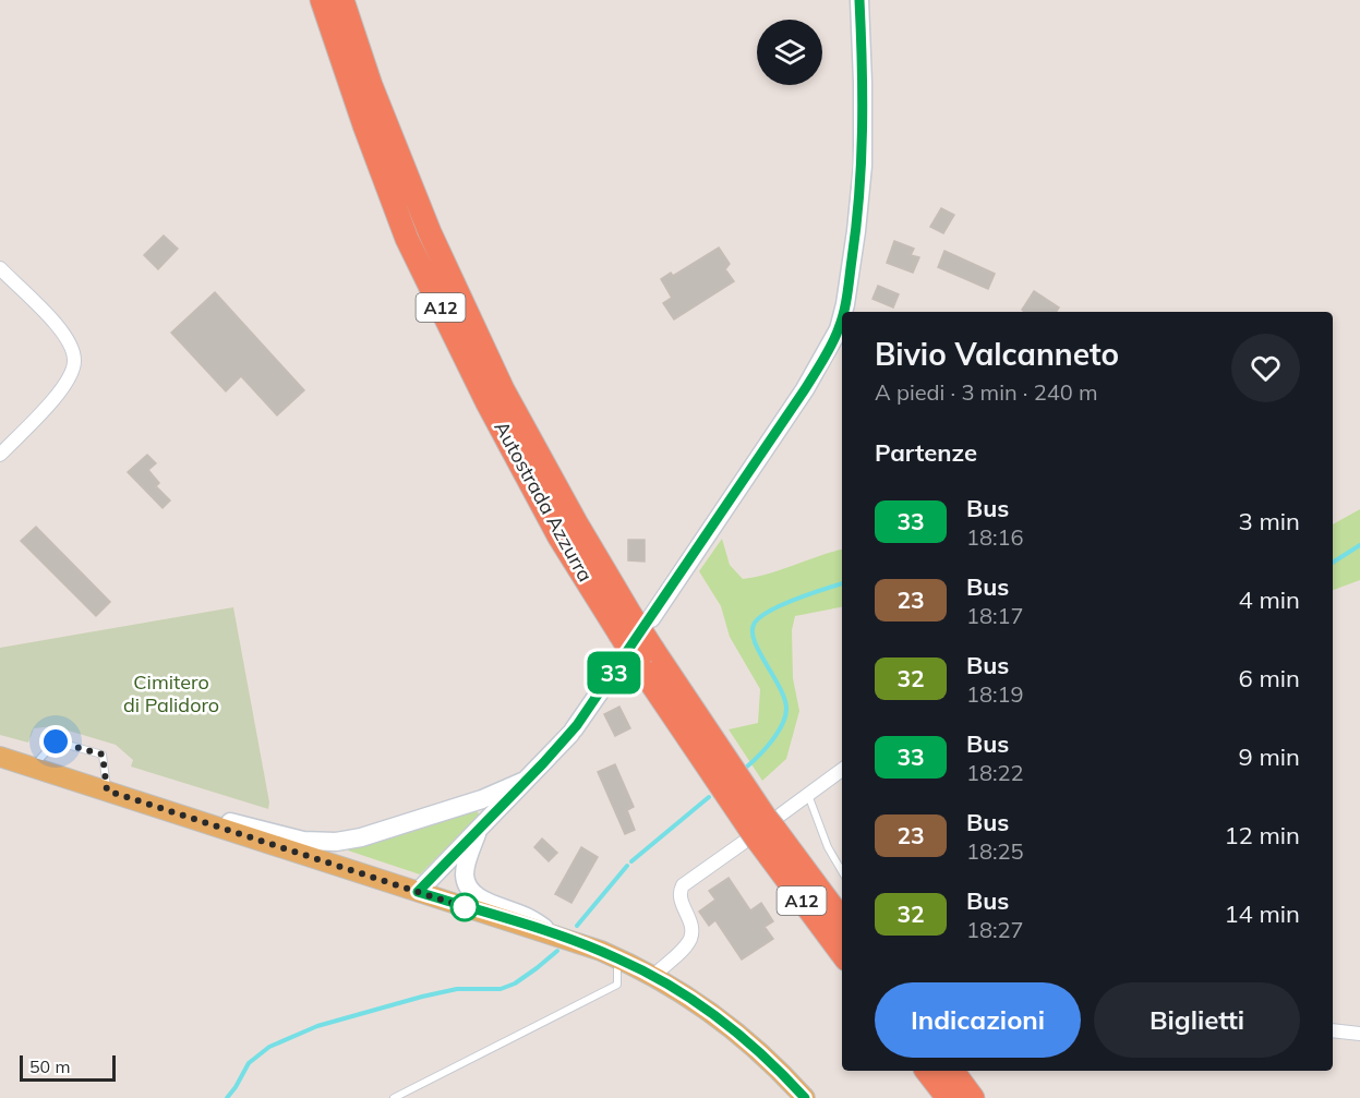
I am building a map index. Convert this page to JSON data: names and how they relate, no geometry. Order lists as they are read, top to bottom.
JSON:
{
  "streets": {
    "highway": ["A12", "Autostrada Azzurra"]
  },
  "parks": ["Cimitero di Palidoro"],
  "lines": ["bus line 33"],
  "scale_bar": "50 m",
  "page": {
    "on_map": "33",
    "heading": [
      ["Bivio Valcanneto", "A piedi · 3 min · 240 m"],
      "Partenze"
    ],
    "list": [
      {
        "mark": "33",
        "name": "Bus",
        "note": "18:16",
        "value": "3 min"
      },
      {
        "mark": "23",
        "name": "Bus",
        "note": "18:17",
        "value": "4 min"
      },
      {
        "mark": "32",
        "name": "Bus",
        "note": "18:19",
        "value": "6 min"
      },
      {
        "mark": "33",
        "name": "Bus",
        "note": "18:22",
        "value": "9 min"
      },
      {
        "mark": "23",
        "name": "Bus",
        "note": "18:25",
        "value": "12 min"
      },
      {
        "mark": "32",
        "name": "Bus",
        "note": "18:27",
        "value": "14 min"
      }
    ],
    "buttons": ["Indicazioni", "Biglietti"],
    "scale": "50 m"
  }
}
